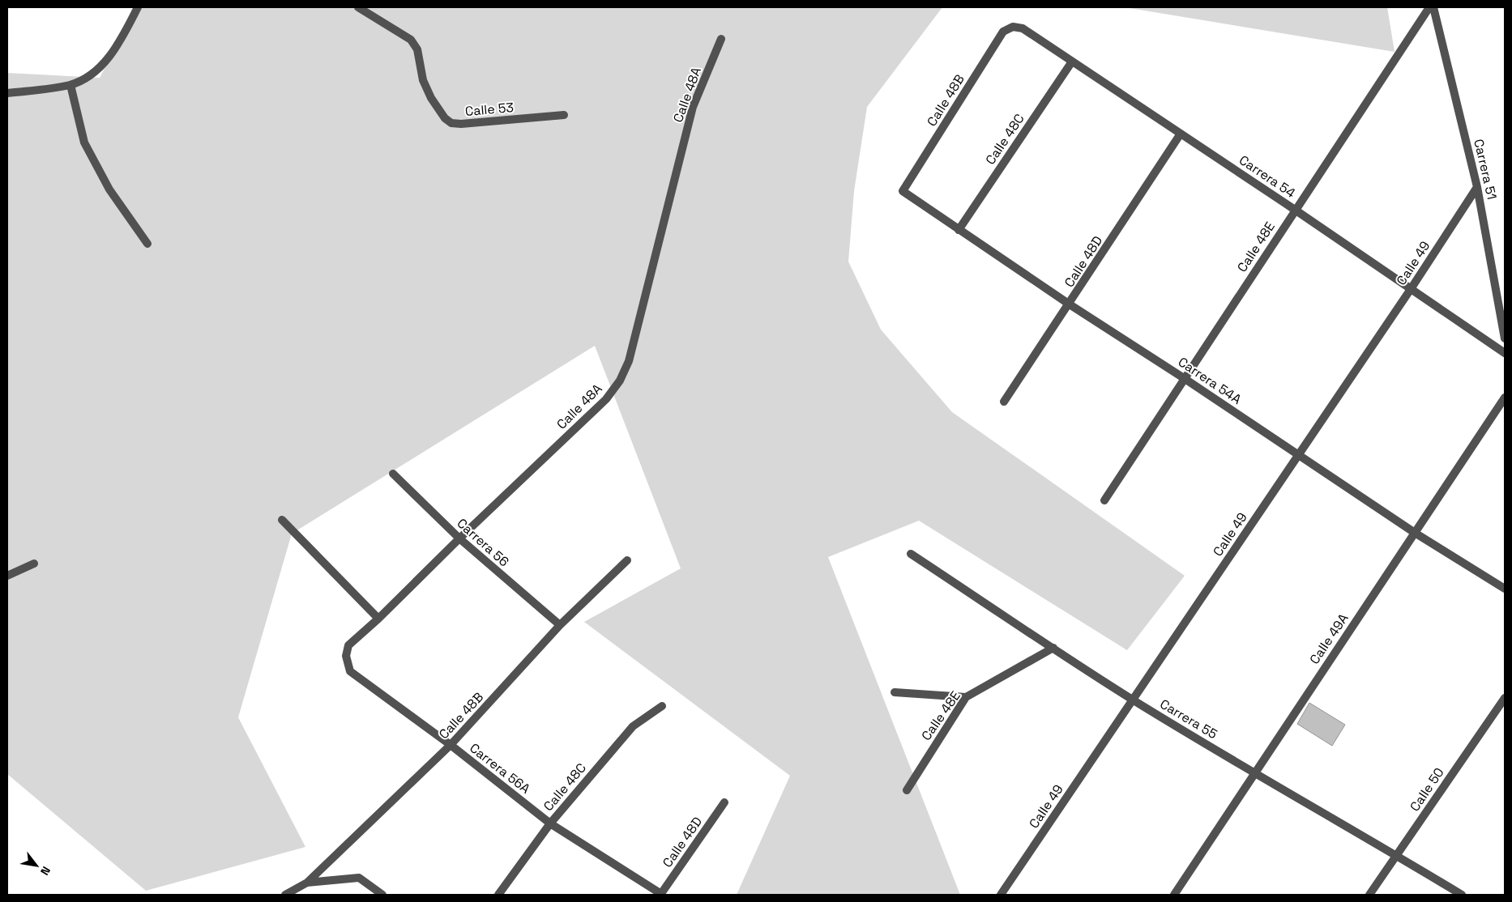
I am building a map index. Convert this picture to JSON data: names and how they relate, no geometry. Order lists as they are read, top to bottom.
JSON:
{
  "streets": {
    "street": [
      "Calle 48A",
      "Calle 48B",
      "Calle 53",
      "Calle 48C",
      "Carrera 51",
      "Carrera 54",
      "Calle 48E",
      "Calle 48D",
      "Calle 49",
      "Carrera 54A",
      "Carrera 56",
      "Calle 49A",
      "Carrera 55",
      "Carrera 56A",
      "Calle 50"
    ]
  },
  "crossings": [
    ["Calle 48A", "Carrera 56"],
    ["Calle 48A", "Carrera 56A"],
    ["Calle 48B", "Carrera 54"],
    ["Calle 48B", "Carrera 54A"],
    ["Calle 48B", "Carrera 56"],
    ["Calle 48B", "Carrera 56A"],
    ["Calle 48C", "Carrera 54"],
    ["Calle 48C", "Carrera 54A"],
    ["Calle 48C", "Carrera 56A"],
    ["Carrera 51", "Calle 49"],
    ["Carrera 54", "Calle 48E"],
    ["Carrera 54", "Calle 48D"],
    ["Carrera 54", "Calle 49"],
    ["Calle 48E", "Carrera 54A"],
    ["Calle 48E", "Carrera 55"],
    ["Calle 48D", "Carrera 54A"],
    ["Calle 48D", "Carrera 56A"],
    ["Calle 49", "Carrera 54A"],
    ["Calle 49", "Carrera 55"],
    ["Carrera 54A", "Calle 49A"],
    ["Calle 49A", "Carrera 55"],
    ["Carrera 55", "Calle 50"]
  ],
  "north": "bottom right"
}
